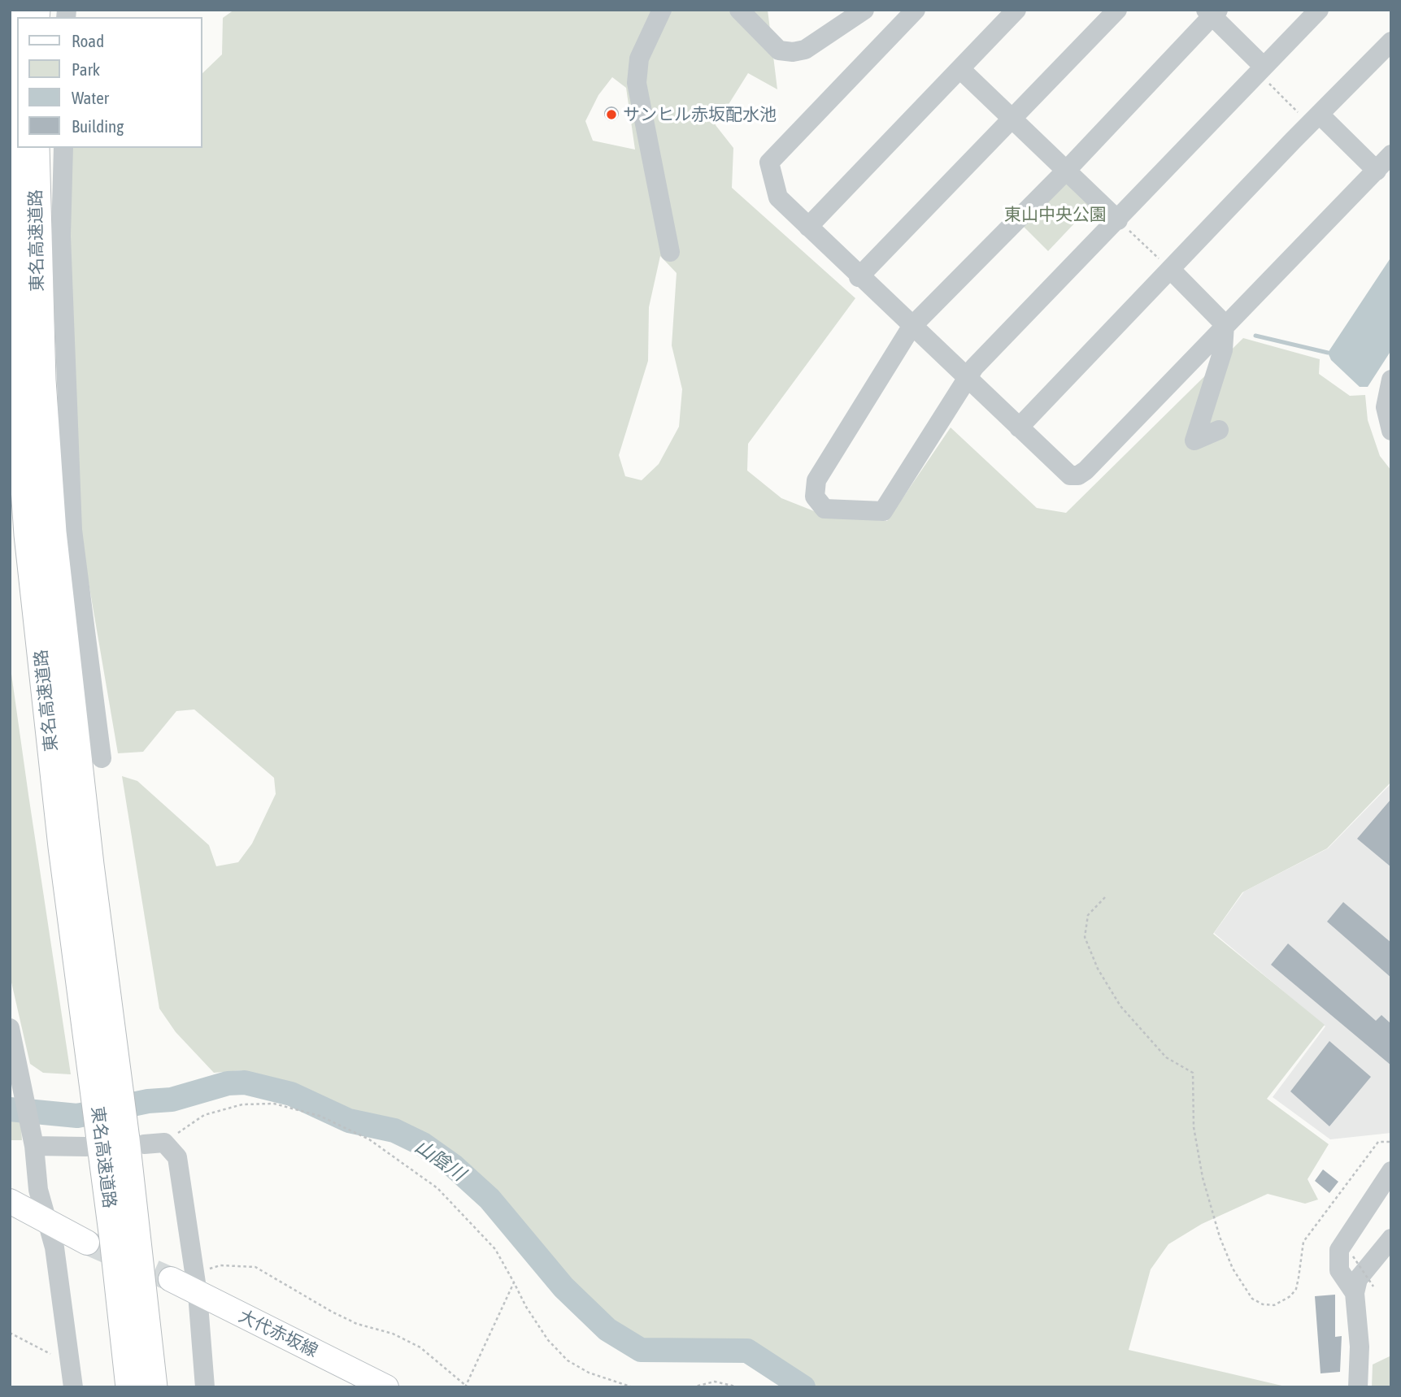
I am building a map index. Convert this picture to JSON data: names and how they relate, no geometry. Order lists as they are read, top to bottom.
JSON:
{
  "streets": {
    "highway": ["東名高速道路"],
    "main road": ["大代赤坂線"]
  },
  "water": ["山陰川"],
  "parks": ["東山中央公園"],
  "places": ["サンヒル赤坂配水池"],
  "legend": [
    "Road",
    "Park",
    "Water",
    "Building"
  ]
}
